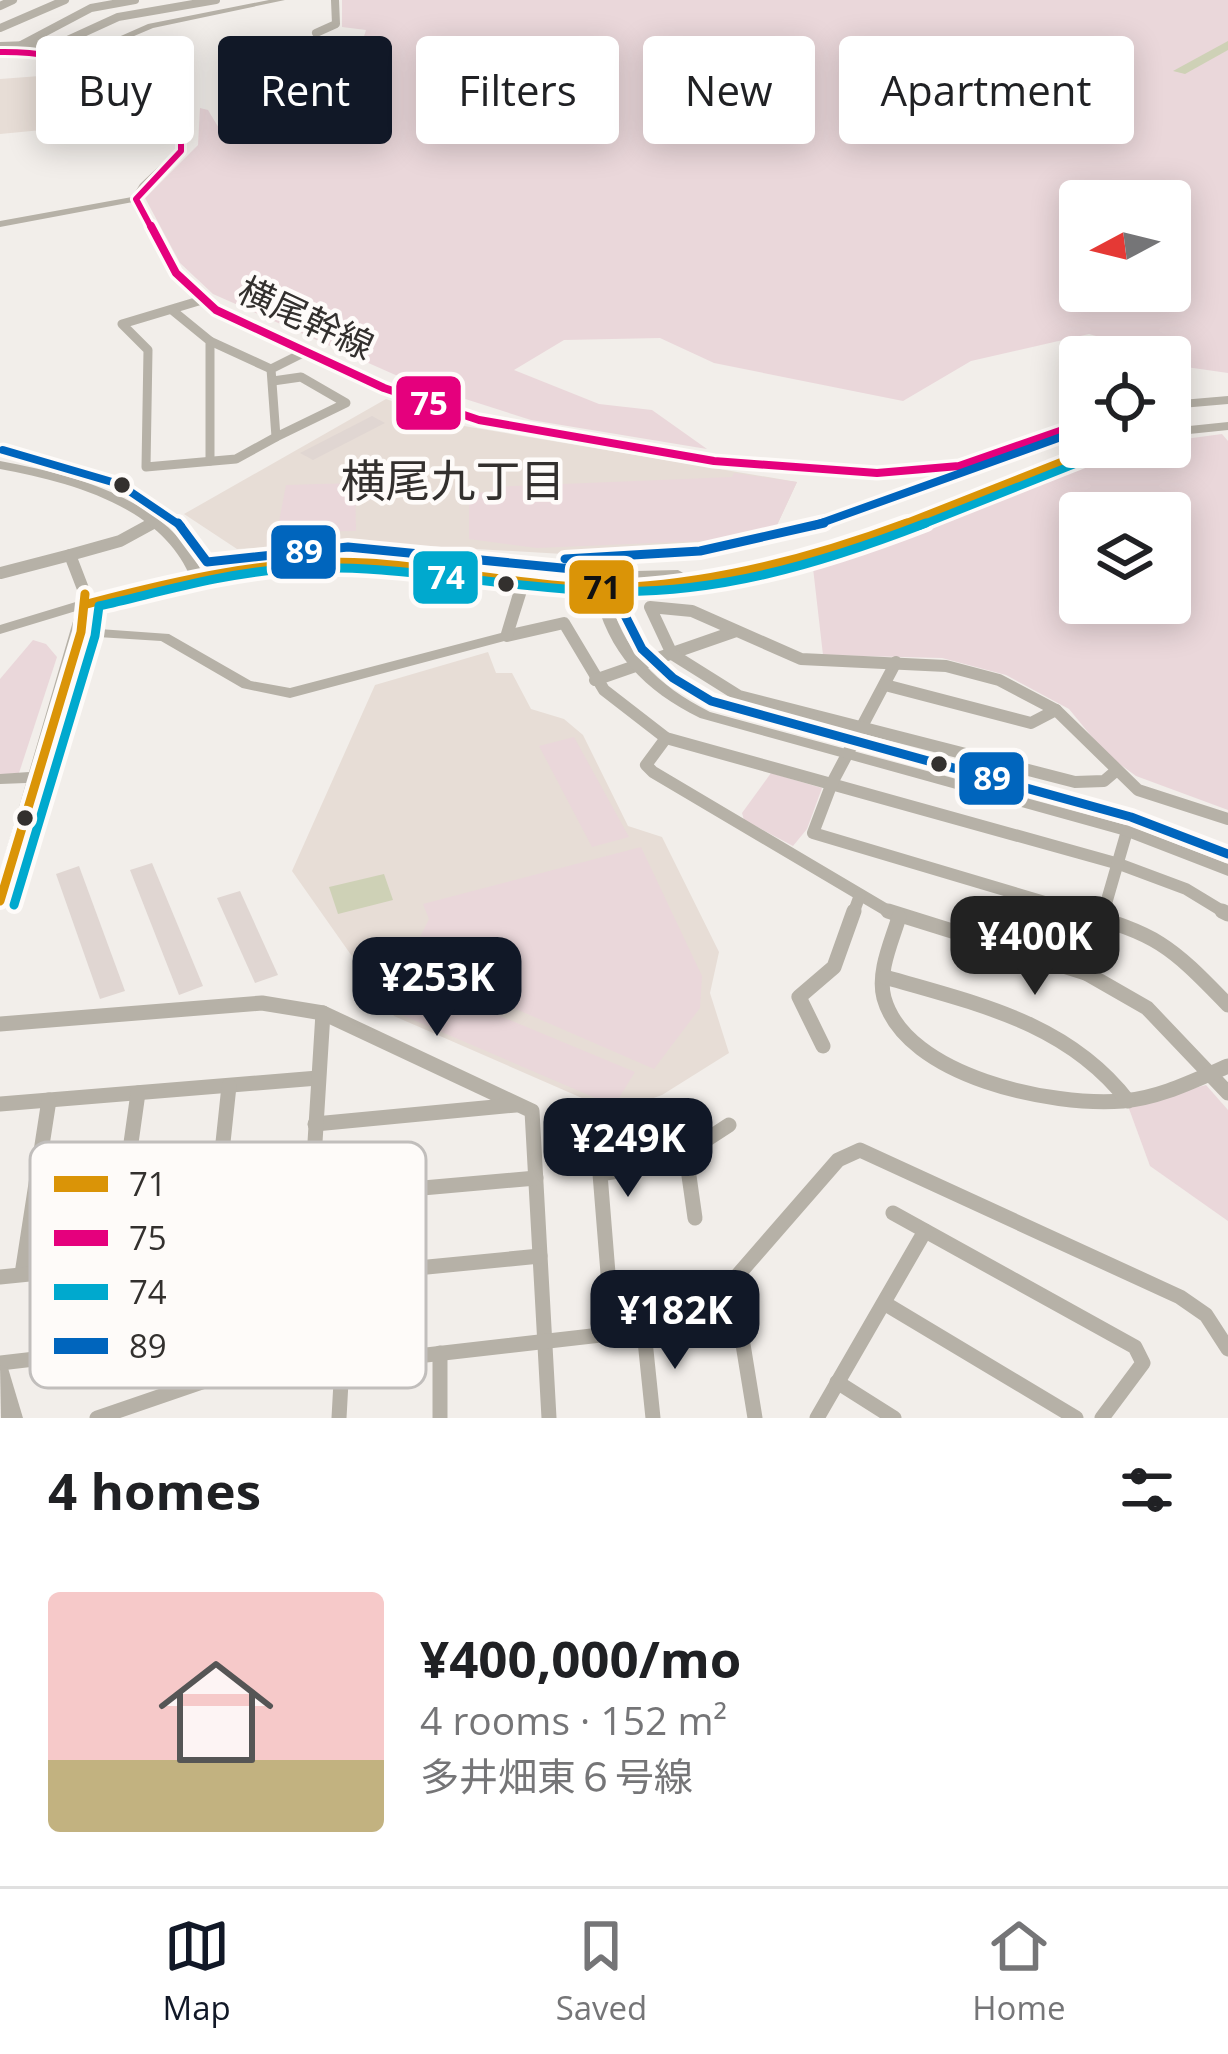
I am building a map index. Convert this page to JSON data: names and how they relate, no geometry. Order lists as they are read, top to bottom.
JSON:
{
  "streets": {
    "street": ["横尾幹線"]
  },
  "districts": ["横尾九丁目"],
  "lines": [
    "transit line 75",
    "transit line 89",
    "transit line 71",
    "transit line 74"
  ],
  "legend": [
    "71",
    "75",
    "74",
    "89"
  ],
  "north": "left",
  "page": {
    "chip": [
      "Buy",
      "Rent",
      "Filters",
      "New",
      "Apartment"
    ],
    "price": [
      "¥400K",
      "¥253K",
      "¥249K",
      "¥182K"
    ],
    "heading": "4 homes",
    "list": [
      {
        "name": "¥400,000/mo",
        "note": "4 rooms · 152 m² · 多井畑東６号線"
      }
    ],
    "tabs": ["Map", "Saved", "Home"]
  }
}
